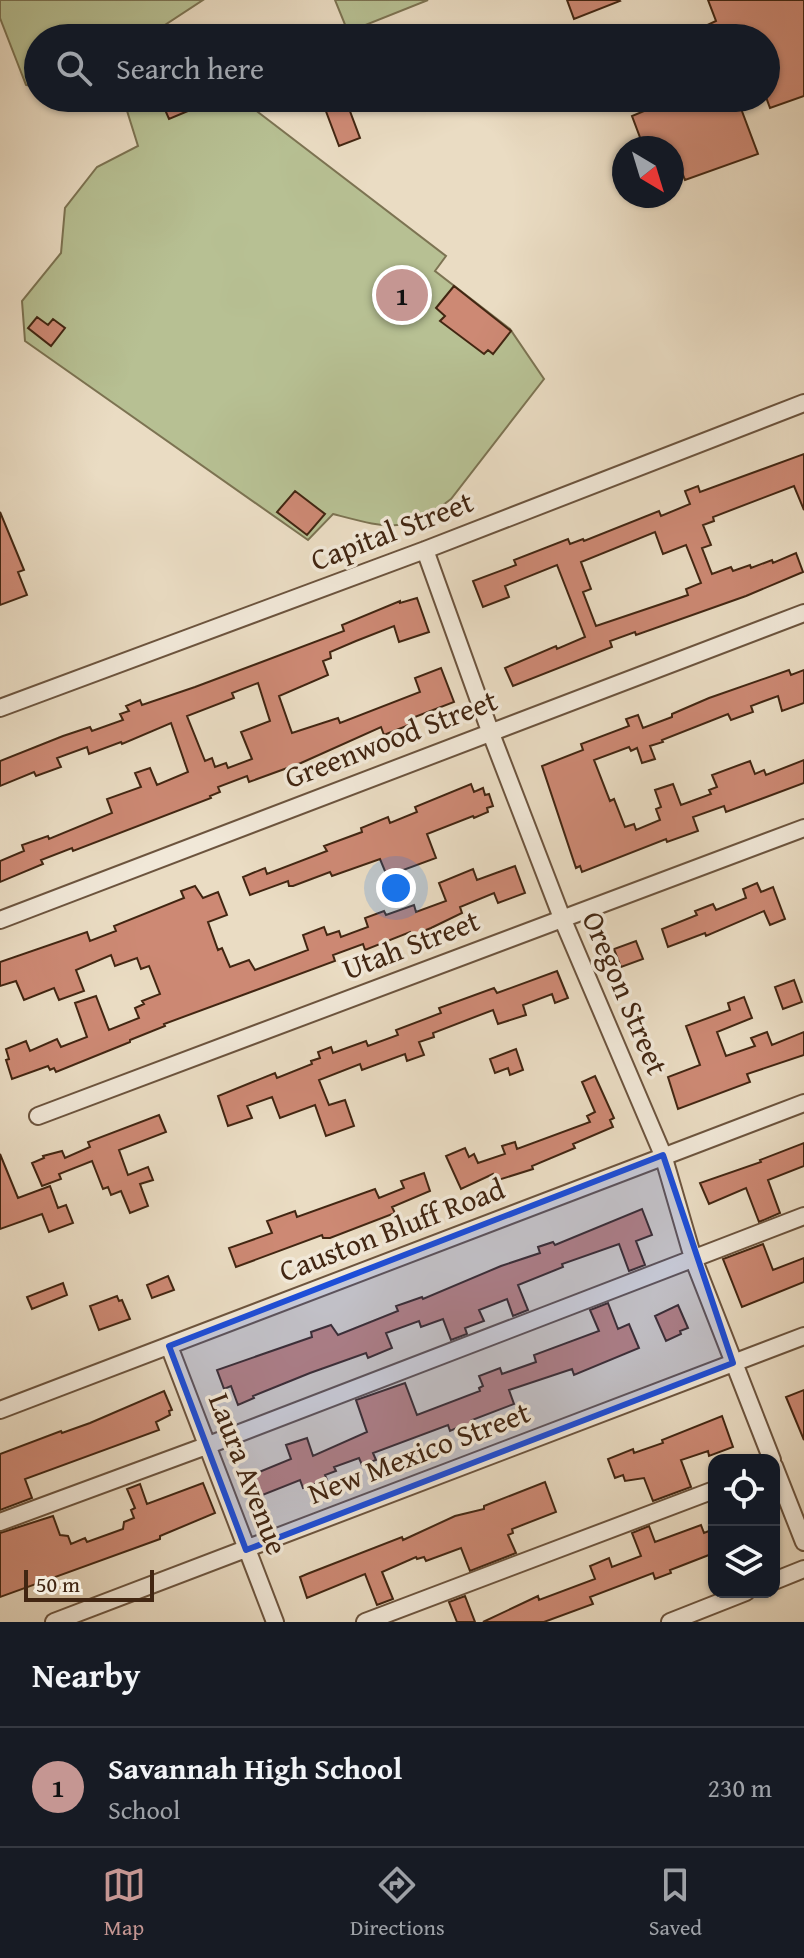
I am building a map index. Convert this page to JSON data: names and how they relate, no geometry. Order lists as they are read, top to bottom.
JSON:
{
  "streets": {
    "street": [
      "Capital Street",
      "Greenwood Street",
      "Utah Street",
      "Oregon Street",
      "Causton Bluff Road",
      "New Mexico Street",
      "Laura Avenue"
    ]
  },
  "crossings": [
    ["Capital Street", "Oregon Street"],
    ["Greenwood Street", "Oregon Street"],
    ["Utah Street", "Oregon Street"],
    ["Oregon Street", "Causton Bluff Road"],
    ["Oregon Street", "New Mexico Street"],
    ["Causton Bluff Road", "Laura Avenue"],
    ["New Mexico Street", "Laura Avenue"]
  ],
  "scale_bar": "50 m",
  "north": "bottom right",
  "page": {
    "search": "Search here",
    "pins": "1",
    "scale": "50 m",
    "heading": "Nearby",
    "list": [
      {
        "mark": "1",
        "name": "Savannah High School",
        "note": "School",
        "value": "230 m"
      }
    ],
    "nav": ["Map", "Directions", "Saved"]
  }
}
